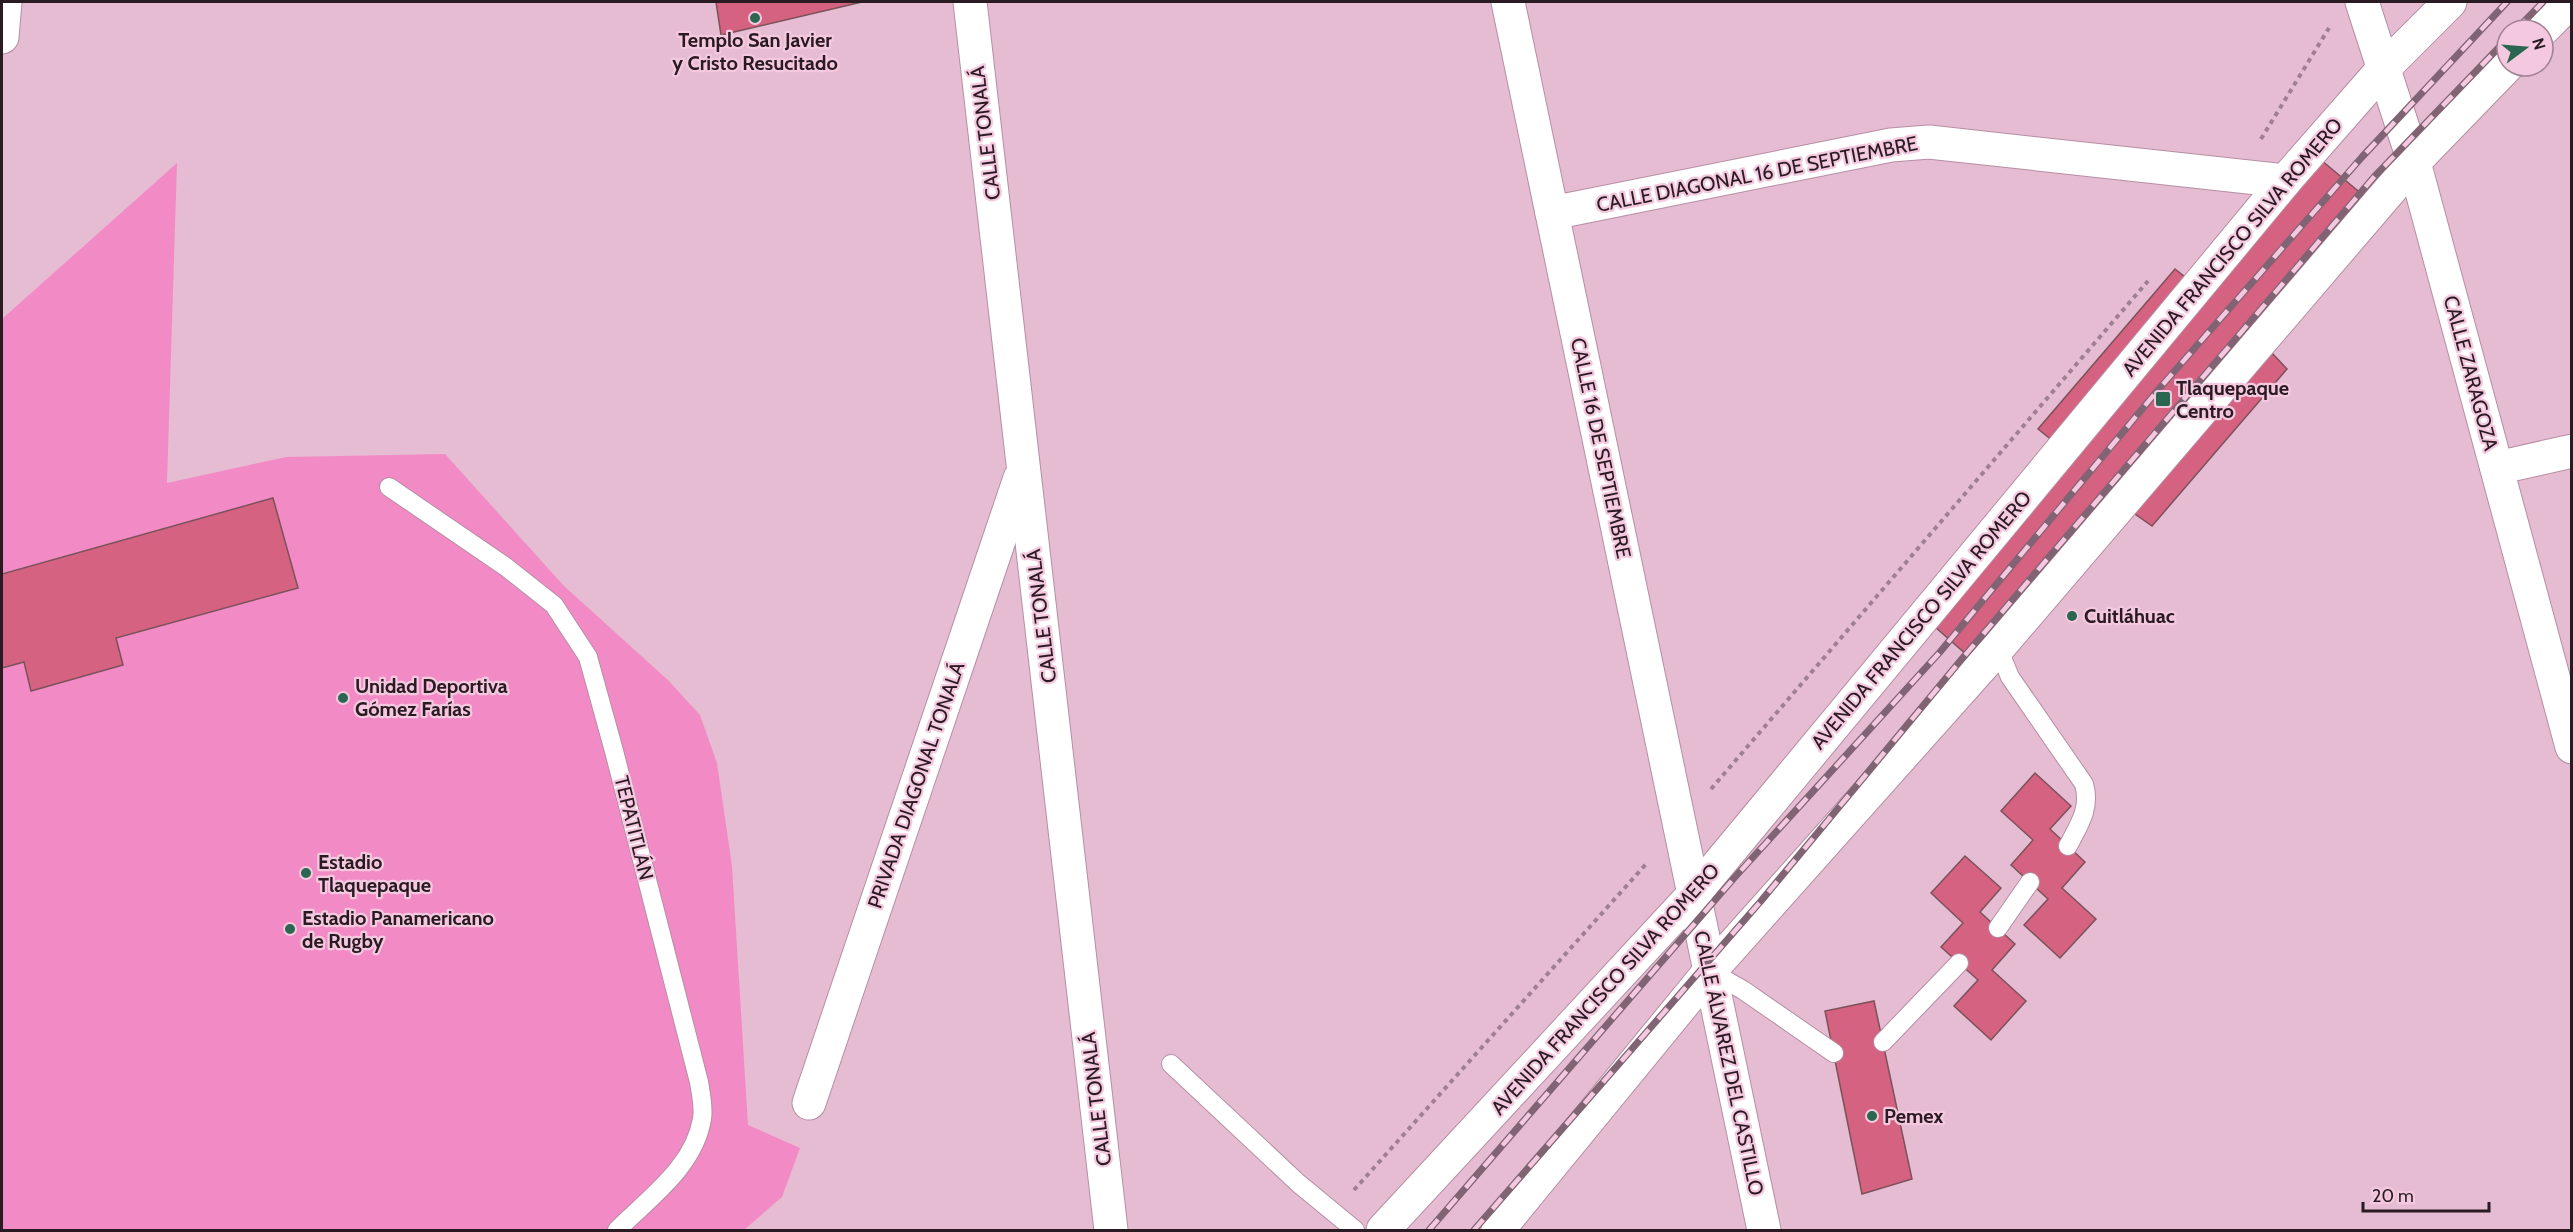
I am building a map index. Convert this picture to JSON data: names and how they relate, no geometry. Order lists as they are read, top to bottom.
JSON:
{
  "streets": {
    "street": [
      "CALLE TONALÁ",
      "CALLE DIAGONAL 16 DE SEPTIEMBRE",
      "AVENIDA FRANCISCO SILVA ROMERO",
      "CALLE ZARAGOZA",
      "CALLE 16 DE SEPTIEMBRE",
      "PRIVADA DIAGONAL TONALÁ",
      "CALLE ÁLVAREZ DEL CASTILLO"
    ],
    "lane": ["TEPATITLÁN"]
  },
  "crossings": [
    ["CALLE TONALÁ", "PRIVADA DIAGONAL TONALÁ"],
    ["CALLE DIAGONAL 16 DE SEPTIEMBRE", "AVENIDA FRANCISCO SILVA ROMERO"],
    ["CALLE DIAGONAL 16 DE SEPTIEMBRE", "CALLE 16 DE SEPTIEMBRE"],
    ["AVENIDA FRANCISCO SILVA ROMERO", "CALLE ZARAGOZA"],
    ["AVENIDA FRANCISCO SILVA ROMERO", "CALLE 16 DE SEPTIEMBRE"],
    ["AVENIDA FRANCISCO SILVA ROMERO", "CALLE ÁLVAREZ DEL CASTILLO"],
    ["CALLE 16 DE SEPTIEMBRE", "CALLE ÁLVAREZ DEL CASTILLO"]
  ],
  "places": {
    "other": [
      "Templo San Javier y Cristo Resucitado",
      "Cuitláhuac",
      "Unidad Deportiva Gómez Farías",
      "Estadio Tlaquepaque",
      "Estadio Panamericano de Rugby",
      "Pemex"
    ],
    "transit": ["Tlaquepaque Centro"]
  },
  "scale_bar": "20 m",
  "north": "right"
}
